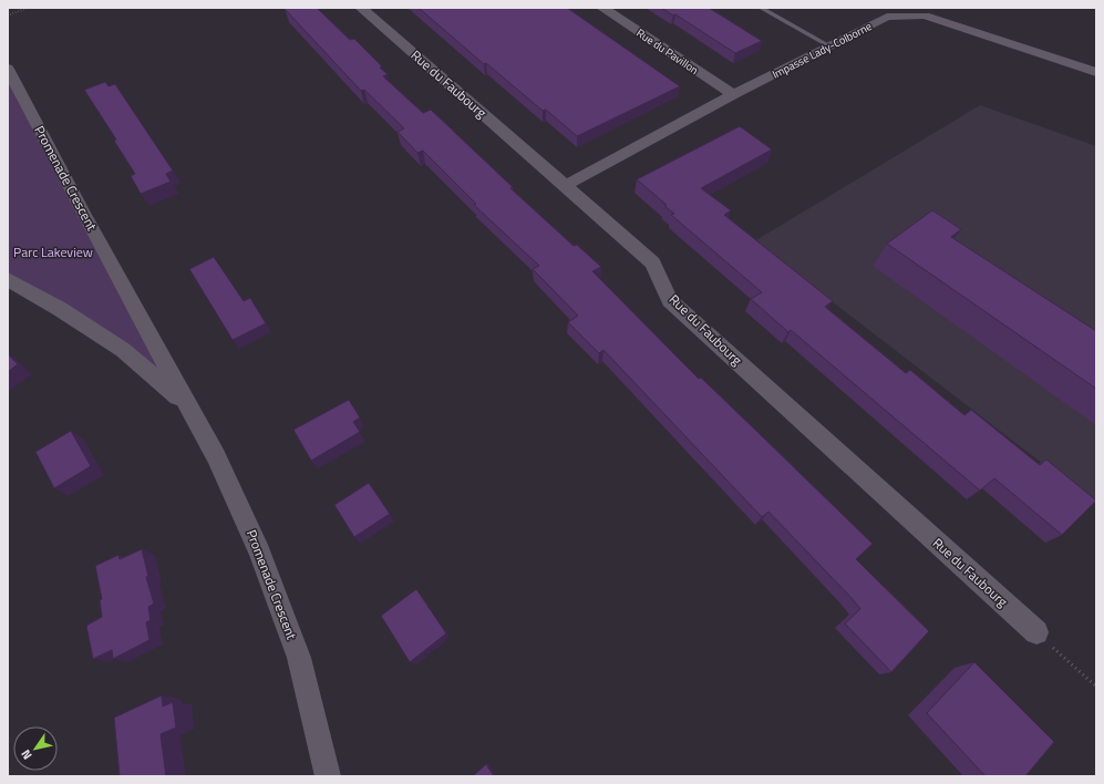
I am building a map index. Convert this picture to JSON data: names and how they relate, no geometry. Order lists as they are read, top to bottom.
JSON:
{
  "streets": {
    "street": [
      "Impasse Lady-Colborne",
      "Rue du Pavillon",
      "Rue du Faubourg",
      "Promenade Crescent"
    ]
  },
  "crossings": [
    ["Impasse Lady-Colborne", "Rue du Pavillon"],
    ["Impasse Lady-Colborne", "Rue du Faubourg"]
  ],
  "parks": ["Parc Lakeview"],
  "north": "bottom left"
}
